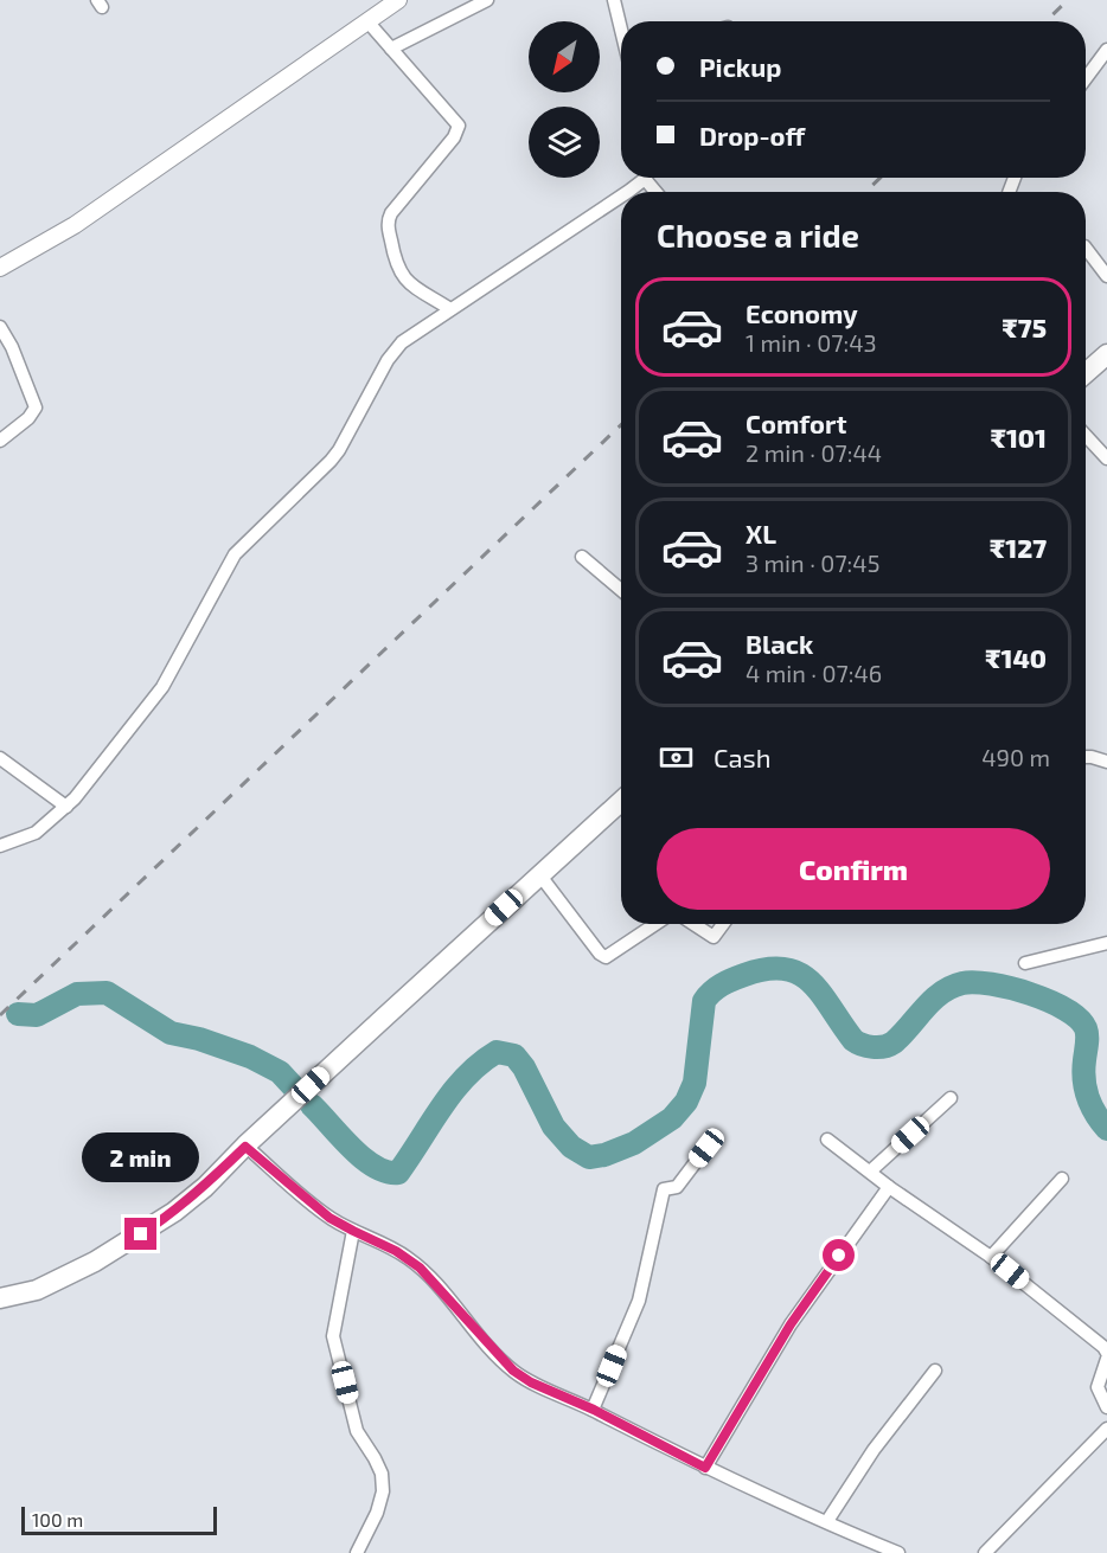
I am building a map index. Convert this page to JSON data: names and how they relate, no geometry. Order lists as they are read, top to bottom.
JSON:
{
  "scale_bar": "100 m",
  "north": "bottom left",
  "page": {
    "banner": ["Pickup", "Drop-off"],
    "heading": "Choose a ride",
    "list": [
      {
        "name": "Economy",
        "note": "1 min · 07:43",
        "value": "₹75"
      },
      {
        "name": "Comfort",
        "note": "2 min · 07:44",
        "value": "₹101"
      },
      {
        "name": "XL",
        "note": "3 min · 07:45",
        "value": "₹127"
      },
      {
        "name": "Black",
        "note": "4 min · 07:46",
        "value": "₹140"
      }
    ],
    "pay": ["Cash", "490 m"],
    "buttons": "Confirm",
    "bubble": "2 min",
    "scale": "100 m"
  }
}
